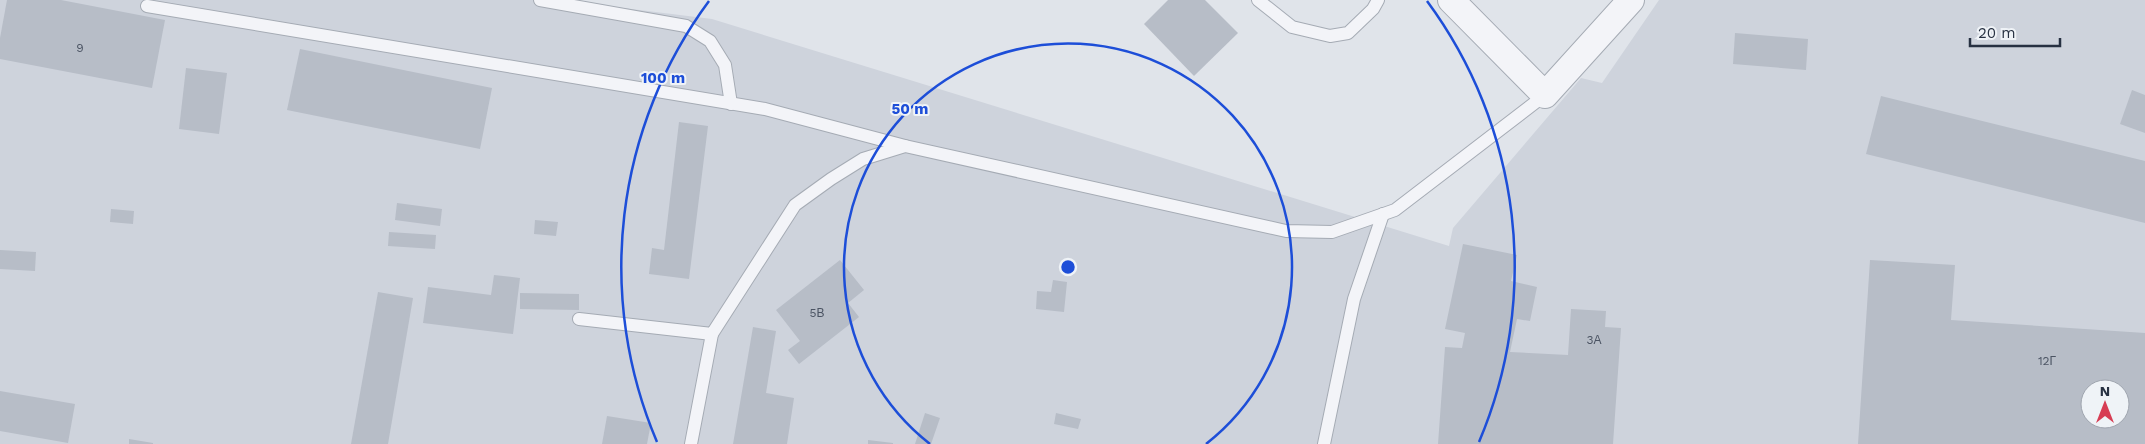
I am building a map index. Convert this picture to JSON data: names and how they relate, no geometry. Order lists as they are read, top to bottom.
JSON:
{
  "house_numbers": [
    "9",
    "5В",
    "3А",
    "12Г"
  ],
  "scale_bar": "20 m",
  "north": "top",
  "rings": ["100 m", "50 m"]
}
